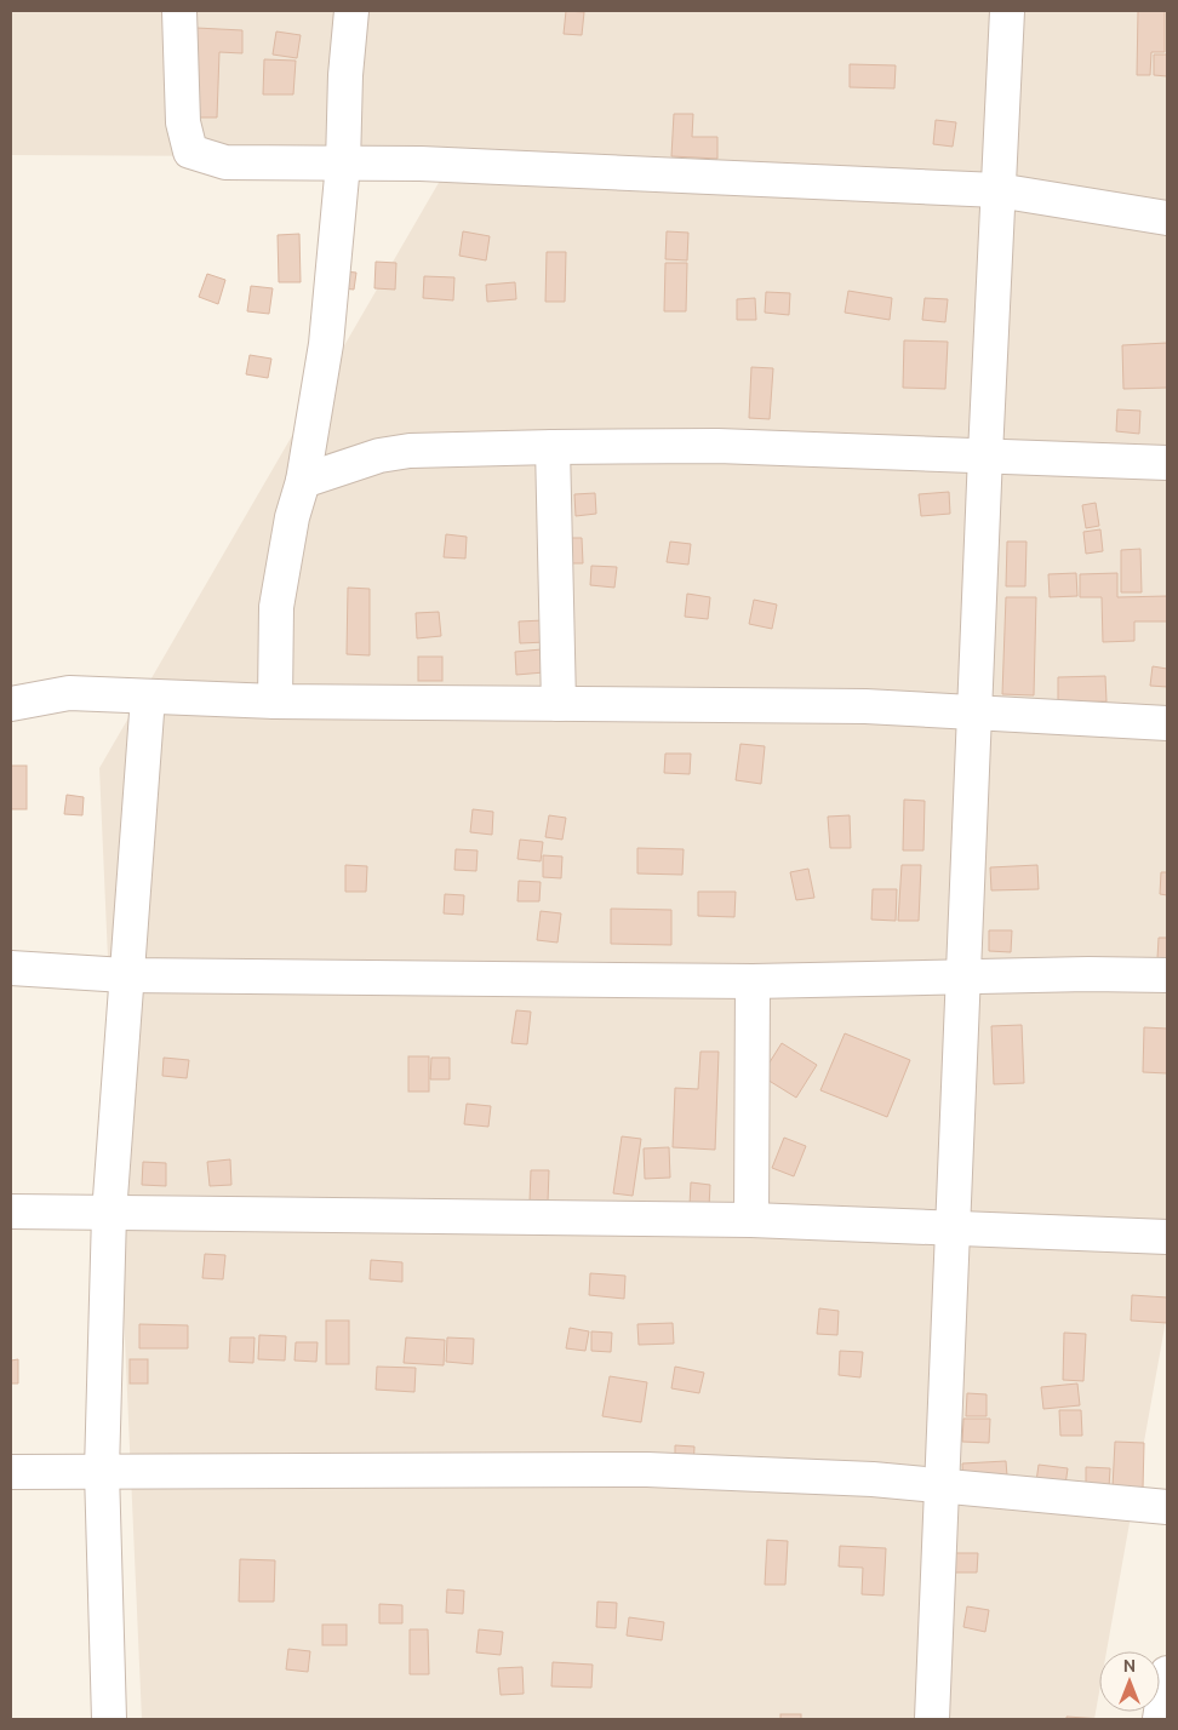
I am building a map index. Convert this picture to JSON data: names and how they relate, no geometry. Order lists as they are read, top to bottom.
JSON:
{
  "north": "top"
}
